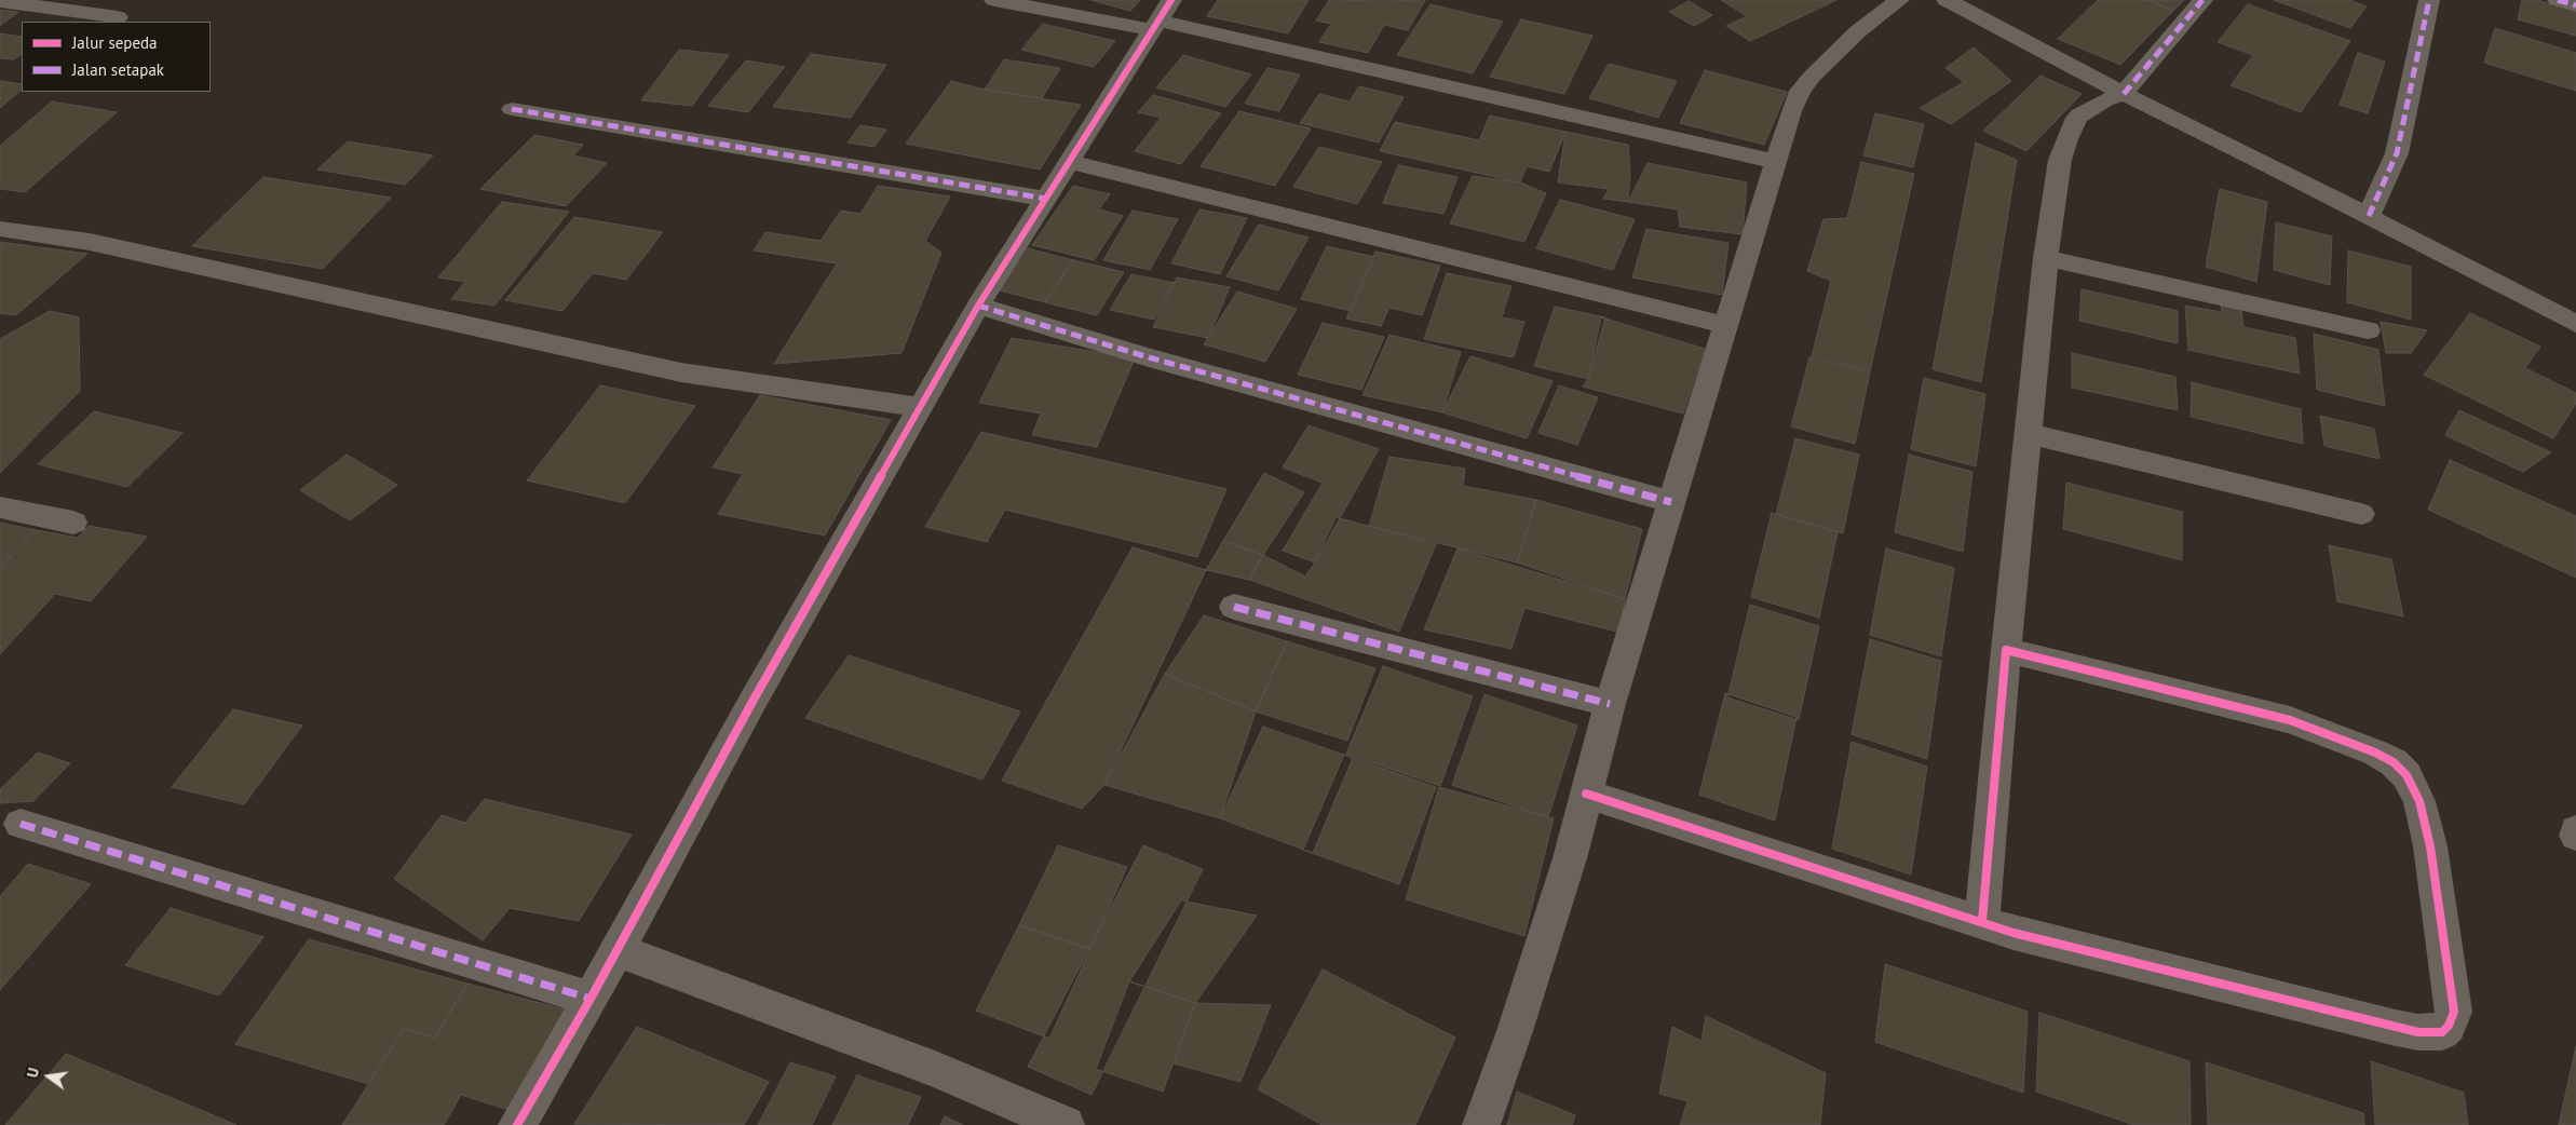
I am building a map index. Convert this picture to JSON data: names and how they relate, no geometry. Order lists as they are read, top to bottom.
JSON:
{
  "legend": ["Jalur sepeda", "Jalan setapak"],
  "north": "left"
}
